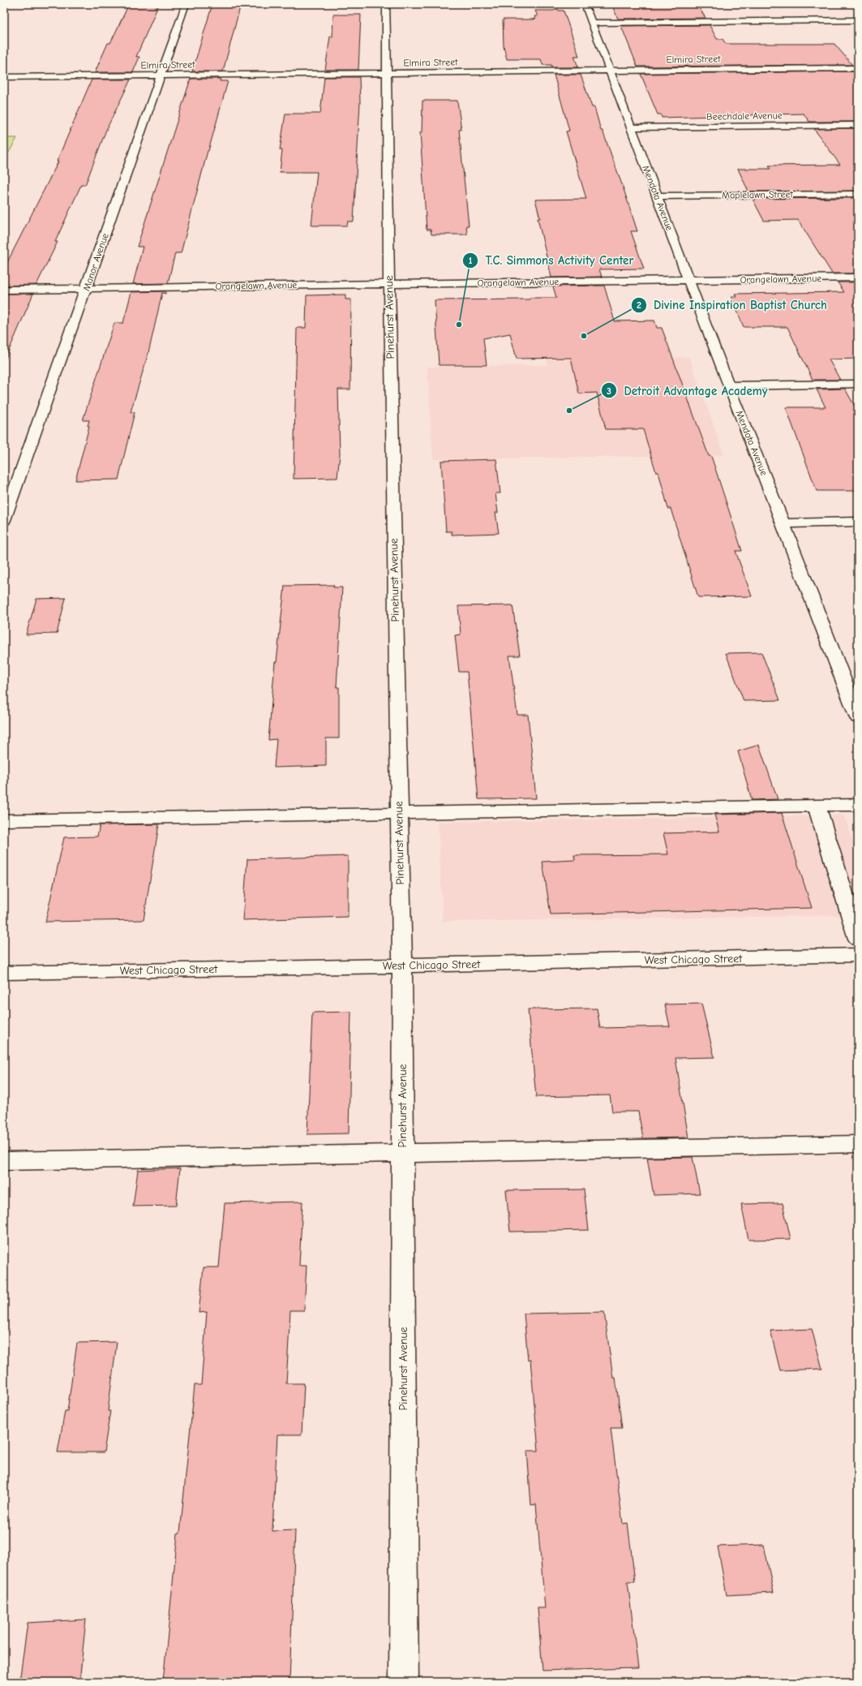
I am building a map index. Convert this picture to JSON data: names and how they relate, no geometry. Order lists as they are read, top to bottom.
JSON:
{
  "streets": {
    "street": [
      "Elmira Street",
      "Beechdale Avenue",
      "Maplelawn Street",
      "Mendota Avenue",
      "Manor Avenue",
      "Orangelawn Avenue",
      "Pinehurst Avenue",
      "West Chicago Street"
    ]
  },
  "crossings": [
    ["Elmira Street", "Mendota Avenue"],
    ["Elmira Street", "Manor Avenue"],
    ["Elmira Street", "Pinehurst Avenue"],
    ["Beechdale Avenue", "Mendota Avenue"],
    ["Maplelawn Street", "Mendota Avenue"],
    ["Mendota Avenue", "Orangelawn Avenue"],
    ["Manor Avenue", "Orangelawn Avenue"],
    ["Orangelawn Avenue", "Pinehurst Avenue"],
    ["Pinehurst Avenue", "West Chicago Street"]
  ],
  "places": ["T.C. Simmons Activity Center", "Divine Inspiration Baptist Church", "Detroit Advantage Academy"]
}
